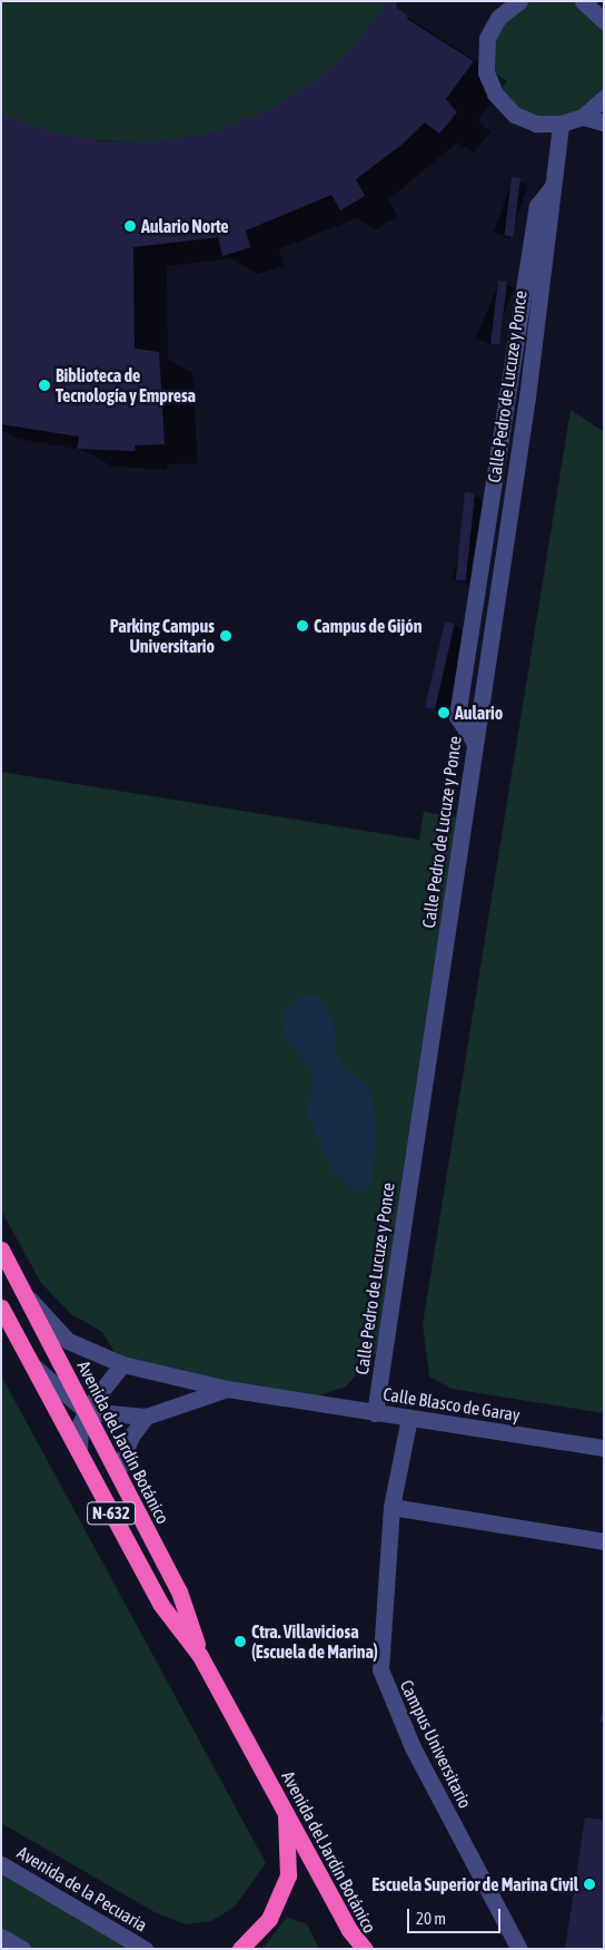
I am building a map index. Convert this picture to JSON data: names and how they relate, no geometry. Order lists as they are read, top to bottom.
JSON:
{
  "streets": {
    "highway": ["Avenida del Jardín Botánico", "N-632"],
    "street": [
      "Calle Pedro de Lucuze y Ponce",
      "Calle Blasco de Garay",
      "Campus Universitario",
      "Avenida de la Pecuaria"
    ]
  },
  "crossings": [
    ["Calle Pedro de Lucuze y Ponce", "Calle Blasco de Garay"],
    ["Calle Blasco de Garay", "Avenida del Jardín Botánico"],
    ["Calle Blasco de Garay", "Campus Universitario"],
    ["Avenida del Jardín Botánico", "N-632"]
  ],
  "places": [
    "Aulario Norte",
    "Biblioteca de Tecnología y Empresa",
    "Campus de Gijón",
    "Parking Campus Universitario",
    "Aulario",
    "Ctra. Villaviciosa (Escuela de Marina)",
    "Escuela Superior de Marina Civil"
  ],
  "scale_bar": "20 m"
}
